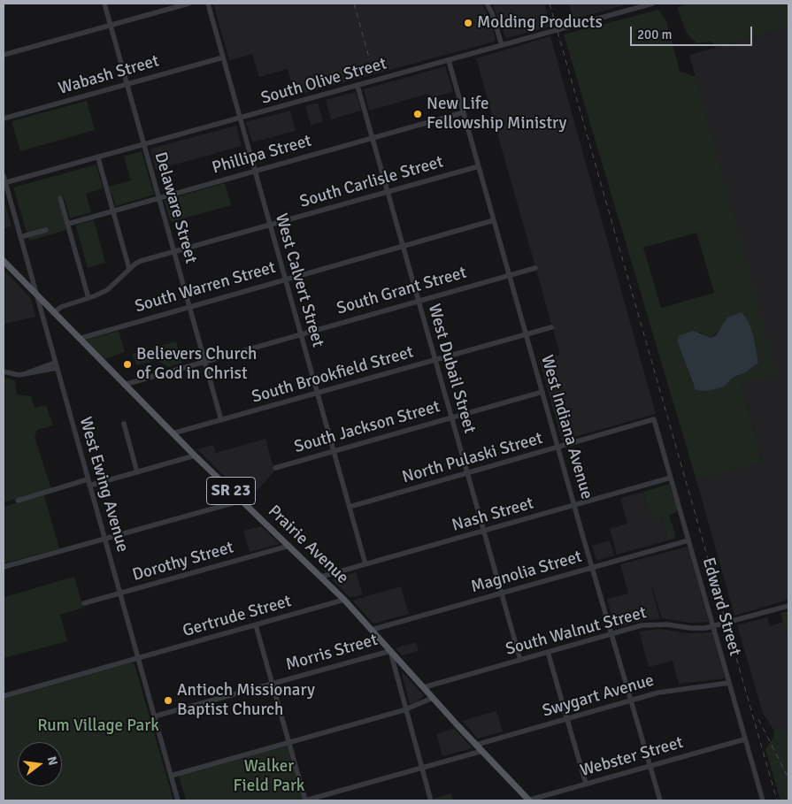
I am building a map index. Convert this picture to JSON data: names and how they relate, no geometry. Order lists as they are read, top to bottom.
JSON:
{
  "streets": {
    "main road": ["SR 23", "Prairie Avenue"],
    "street": [
      "Wabash Street",
      "South Olive Street",
      "Phillipa Street",
      "South Carlisle Street",
      "Delaware Street",
      "West Calvert Street",
      "South Warren Street",
      "South Grant Street",
      "West Dubail Street",
      "South Brookfield Street",
      "South Jackson Street",
      "West Indiana Avenue",
      "North Pulaski Street",
      "West Ewing Avenue",
      "Nash Street",
      "Dorothy Street",
      "Magnolia Street",
      "Edward Street",
      "Gertrude Street",
      "South Walnut Street",
      "Morris Street",
      "Swygart Avenue",
      "Webster Street"
    ]
  },
  "crossings": [
    ["Wabash Street", "Delaware Street"],
    ["Wabash Street", "West Calvert Street"],
    ["South Olive Street", "Delaware Street"],
    ["South Olive Street", "West Calvert Street"],
    ["South Olive Street", "West Dubail Street"],
    ["South Olive Street", "West Indiana Avenue"],
    ["South Olive Street", "West Ewing Avenue"],
    ["Phillipa Street", "Delaware Street"],
    ["Phillipa Street", "West Calvert Street"],
    ["Phillipa Street", "West Dubail Street"],
    ["Phillipa Street", "West Indiana Avenue"],
    ["South Carlisle Street", "Delaware Street"],
    ["South Carlisle Street", "West Calvert Street"],
    ["South Carlisle Street", "West Dubail Street"],
    ["South Carlisle Street", "West Indiana Avenue"],
    ["South Carlisle Street", "Prairie Avenue"],
    ["Delaware Street", "South Warren Street"],
    ["Delaware Street", "South Grant Street"],
    ["Delaware Street", "South Brookfield Street"],
    ["West Calvert Street", "South Warren Street"],
    ["West Calvert Street", "South Grant Street"],
    ["West Calvert Street", "South Brookfield Street"],
    ["West Calvert Street", "South Jackson Street"],
    ["West Calvert Street", "North Pulaski Street"],
    ["West Calvert Street", "Nash Street"],
    ["South Warren Street", "West Dubail Street"],
    ["South Warren Street", "West Indiana Avenue"],
    ["South Warren Street", "Prairie Avenue"],
    ["South Grant Street", "West Dubail Street"],
    ["South Grant Street", "West Indiana Avenue"],
    ["South Grant Street", "Prairie Avenue"],
    ["West Dubail Street", "South Brookfield Street"],
    ["West Dubail Street", "South Jackson Street"],
    ["West Dubail Street", "North Pulaski Street"],
    ["West Dubail Street", "Nash Street"],
    ["West Dubail Street", "Magnolia Street"],
    ["West Dubail Street", "South Walnut Street"],
    ["South Brookfield Street", "West Indiana Avenue"],
    ["South Brookfield Street", "Prairie Avenue"],
    ["South Jackson Street", "West Indiana Avenue"],
    ["West Indiana Avenue", "North Pulaski Street"],
    ["West Indiana Avenue", "Nash Street"],
    ["West Indiana Avenue", "Magnolia Street"],
    ["West Indiana Avenue", "South Walnut Street"],
    ["West Indiana Avenue", "Swygart Avenue"],
    ["West Indiana Avenue", "Webster Street"],
    ["North Pulaski Street", "Edward Street"],
    ["West Ewing Avenue", "Prairie Avenue"],
    ["West Ewing Avenue", "Dorothy Street"],
    ["West Ewing Avenue", "Gertrude Street"],
    ["West Ewing Avenue", "Morris Street"],
    ["Nash Street", "Prairie Avenue"],
    ["Nash Street", "Edward Street"],
    ["Prairie Avenue", "Dorothy Street"],
    ["Prairie Avenue", "Magnolia Street"],
    ["Prairie Avenue", "Gertrude Street"],
    ["Prairie Avenue", "South Walnut Street"],
    ["Prairie Avenue", "Morris Street"],
    ["Prairie Avenue", "Swygart Avenue"],
    ["Prairie Avenue", "Webster Street"],
    ["Magnolia Street", "Edward Street"],
    ["Edward Street", "South Walnut Street"],
    ["Edward Street", "Swygart Avenue"],
    ["Edward Street", "Webster Street"]
  ],
  "parks": ["Rum Village Park", "Walker Field Park"],
  "places": [
    "Molding Products",
    "New Life Fellowship Ministry",
    "Believers Church of God in Christ",
    "Antioch Missionary Baptist Church"
  ],
  "scale_bar": "200 m",
  "north": "right"
}
